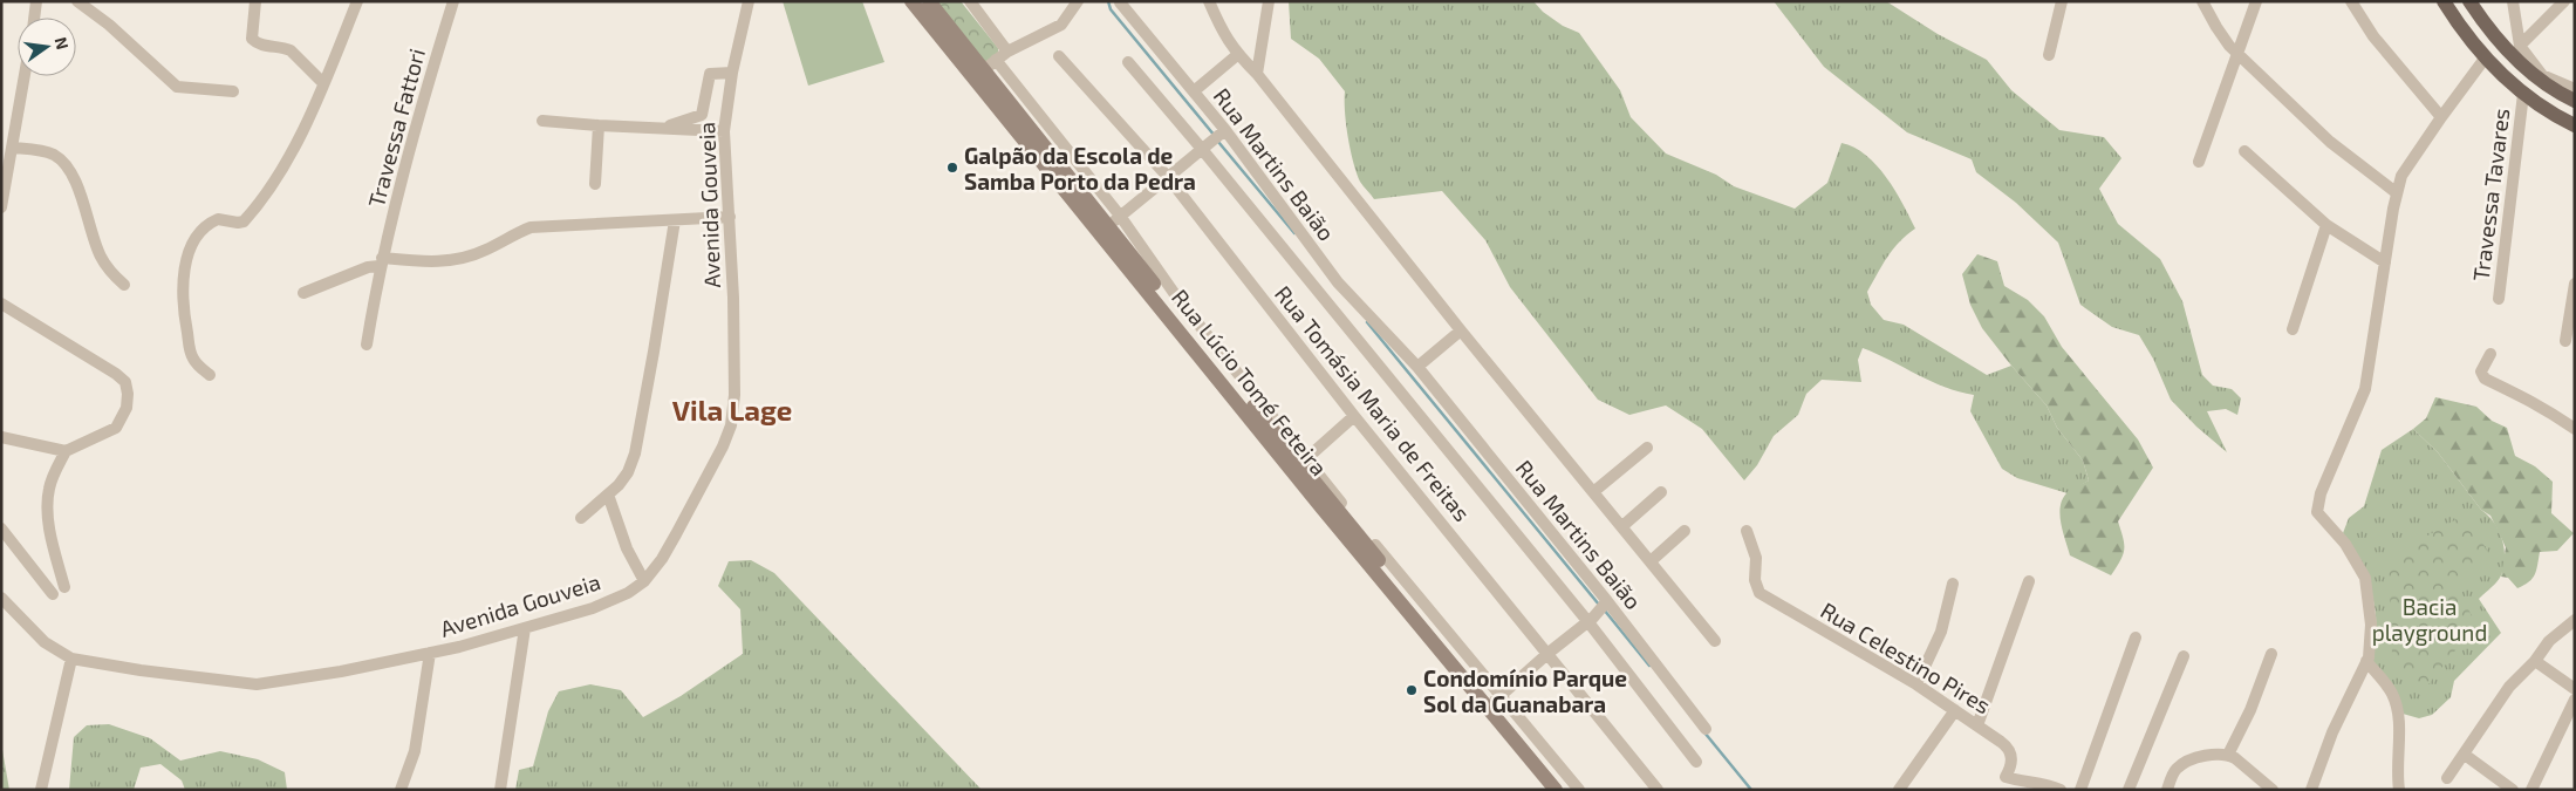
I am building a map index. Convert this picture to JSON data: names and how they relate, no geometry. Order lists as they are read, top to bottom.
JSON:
{
  "streets": {
    "main road": ["Rua Lúcio Tomé Feteira"],
    "street": [
      "Travessa Fattori",
      "Rua Martins Baião",
      "Travessa Tavares",
      "Avenida Gouveia",
      "Rua Tomásia Maria de Freitas",
      "Rua Celestino Pires"
    ]
  },
  "districts": ["Vila Lage"],
  "parks": ["Bacia playground"],
  "places": ["Galpão da Escola de Samba Porto da Pedra", "Condomínio Parque Sol da Guanabara"],
  "north": "right"
}
